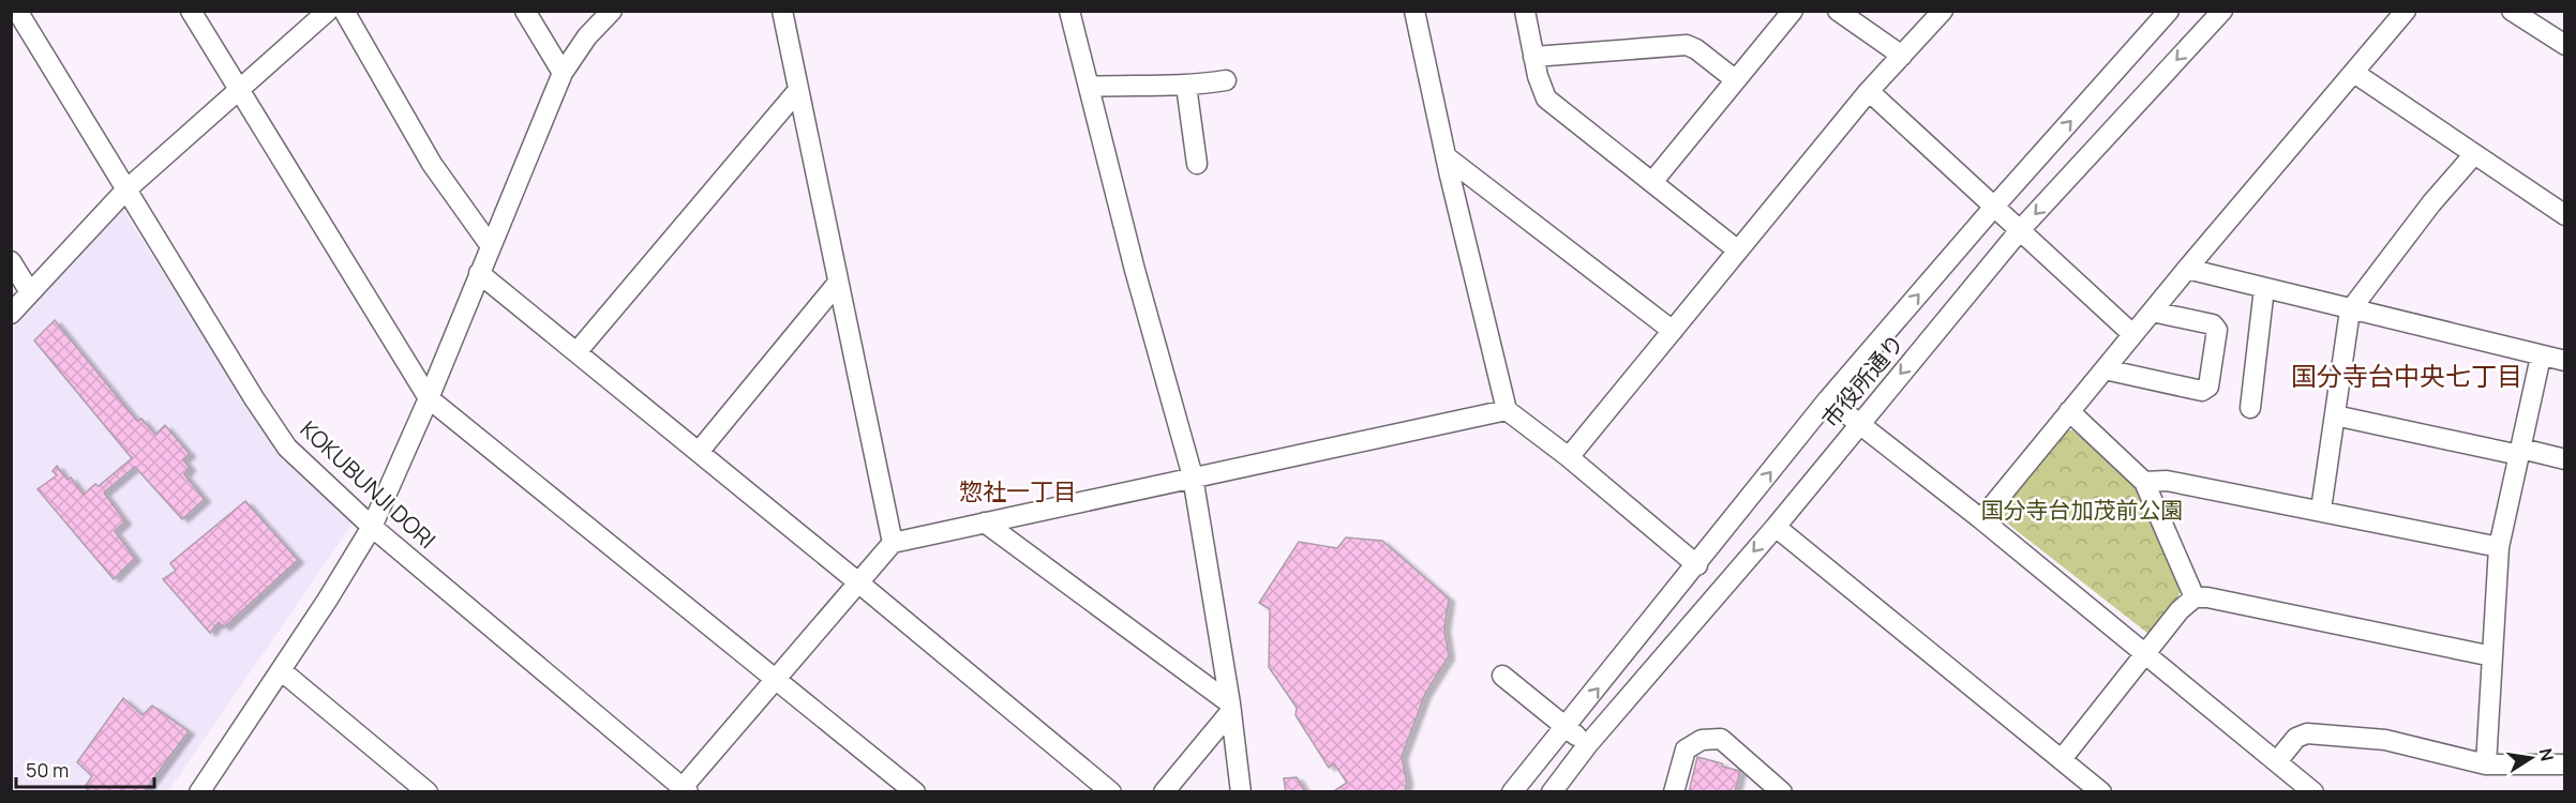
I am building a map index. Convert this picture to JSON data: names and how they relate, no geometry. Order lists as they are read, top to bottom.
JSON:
{
  "streets": {
    "street": ["市役所通り", "KOKUBUNJI DORI"]
  },
  "districts": ["国分寺台中央七丁目", "惣社一丁目"],
  "parks": ["国分寺台加茂前公園"],
  "scale_bar": "50 m",
  "north": "right"
}
